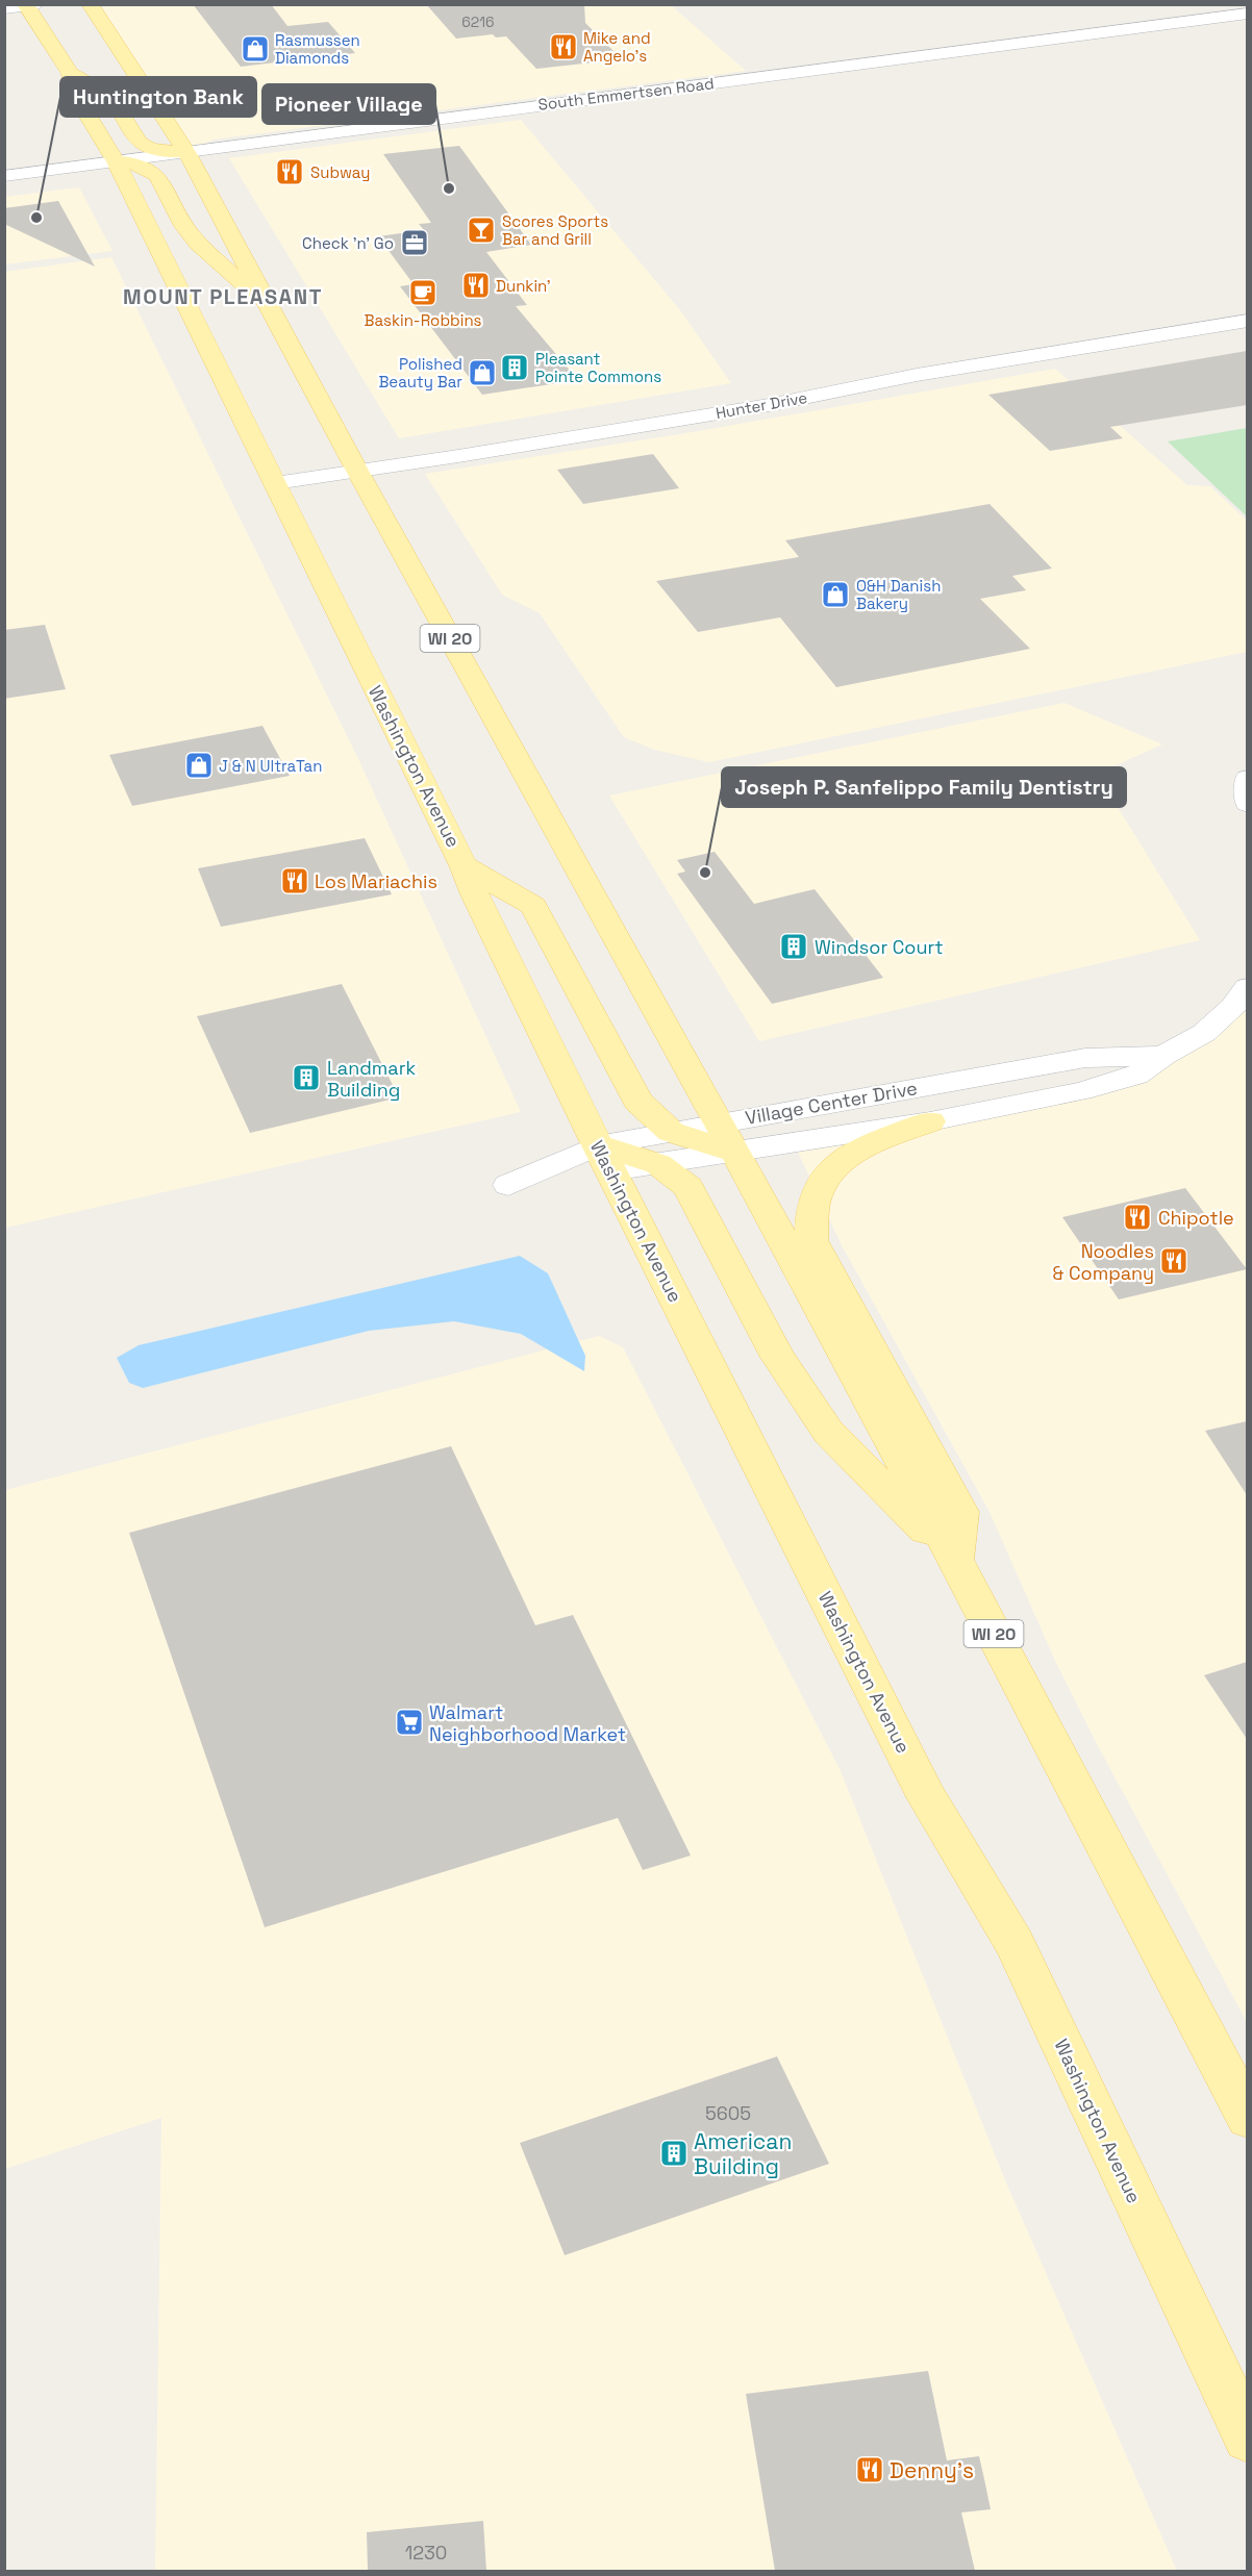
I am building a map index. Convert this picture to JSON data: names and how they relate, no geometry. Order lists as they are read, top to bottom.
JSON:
{
  "streets": {
    "main road": ["WI 20", "Washington Avenue"],
    "street": ["South Emmertsen Road", "Hunter Drive", "Village Center Drive"]
  },
  "crossings": [
    ["South Emmertsen Road", "WI 20"],
    ["South Emmertsen Road", "Washington Avenue"],
    ["Hunter Drive", "WI 20"],
    ["Hunter Drive", "Washington Avenue"],
    ["WI 20", "Village Center Drive"]
  ],
  "districts": ["MOUNT PLEASANT"],
  "places": {
    "restaurant": [
      "Mike and Angelo's",
      "Subway",
      "Dunkin'",
      "Los Mariachis",
      "Chipotle",
      "Noodles & Company",
      "Denny's"
    ],
    "shop": [
      "Rasmussen Diamonds",
      "Polished Beauty Bar",
      "O&H Danish Bakery",
      "J & N UltraTan"
    ],
    "other": ["Pioneer Village", "Huntington Bank", "Joseph P. Sanfelippo Family Dentistry"],
    "bar": ["Scores Sports Bar and Grill"],
    "office": ["Check 'n' Go"],
    "cafe": ["Baskin-Robbins"],
    "building": [
      "Pleasant Pointe Commons",
      "Windsor Court",
      "Landmark Building",
      "American Building"
    ],
    "supermarket": ["Walmart Neighborhood Market"]
  },
  "house_numbers": ["6216", "5605", "1230"]
}
